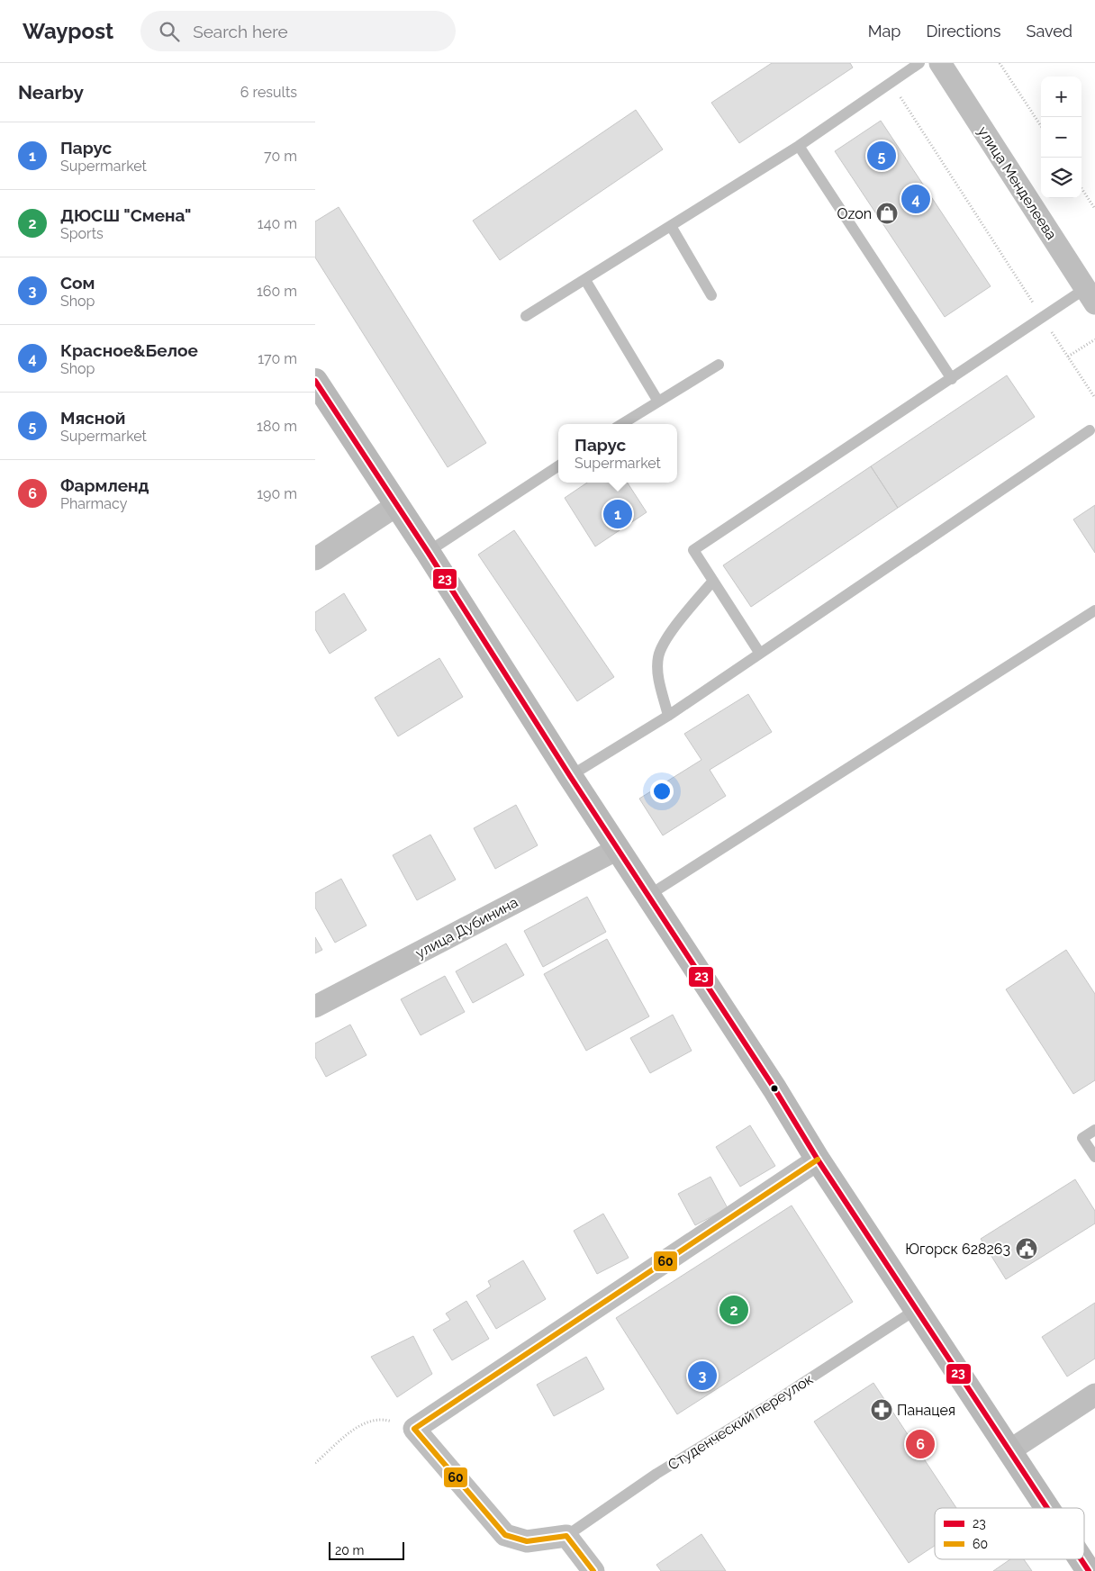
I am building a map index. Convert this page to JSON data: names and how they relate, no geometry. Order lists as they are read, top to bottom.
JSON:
{
  "streets": {
    "street": ["улица Менделеева", "улица Дубинина", "Студенческий переулок"]
  },
  "places": {
    "shop": ["Ozon"],
    "public building": ["Югорск 628263"],
    "pharmacy": ["Панацея"]
  },
  "lines": ["transit line 23", "transit line 60"],
  "legend": ["23", "60"],
  "scale_bar": "20 m",
  "page": {
    "header": "Waypost",
    "search": "Search here",
    "nav": ["Map", "Directions", "Saved"],
    "heading": ["Nearby", "6 results"],
    "map_buttons": ["+", "−"],
    "list": [
      {
        "mark": "1",
        "name": "Парус",
        "note": "Supermarket",
        "value": "70 m"
      },
      {
        "mark": "2",
        "name": "ДЮСШ \"Смена\"",
        "note": "Sports",
        "value": "140 m"
      },
      {
        "mark": "3",
        "name": "Сом",
        "note": "Shop",
        "value": "160 m"
      },
      {
        "mark": "4",
        "name": "Красное&Белое",
        "note": "Shop",
        "value": "170 m"
      },
      {
        "mark": "5",
        "name": "Мясной",
        "note": "Supermarket",
        "value": "180 m"
      },
      {
        "mark": "6",
        "name": "Фармленд",
        "note": "Pharmacy",
        "value": "190 m"
      }
    ],
    "pins": [
      "5",
      "4",
      "1",
      "2",
      "3",
      "6"
    ],
    "popup": ["Парус", "Supermarket"],
    "scale": "20 m"
  }
}
